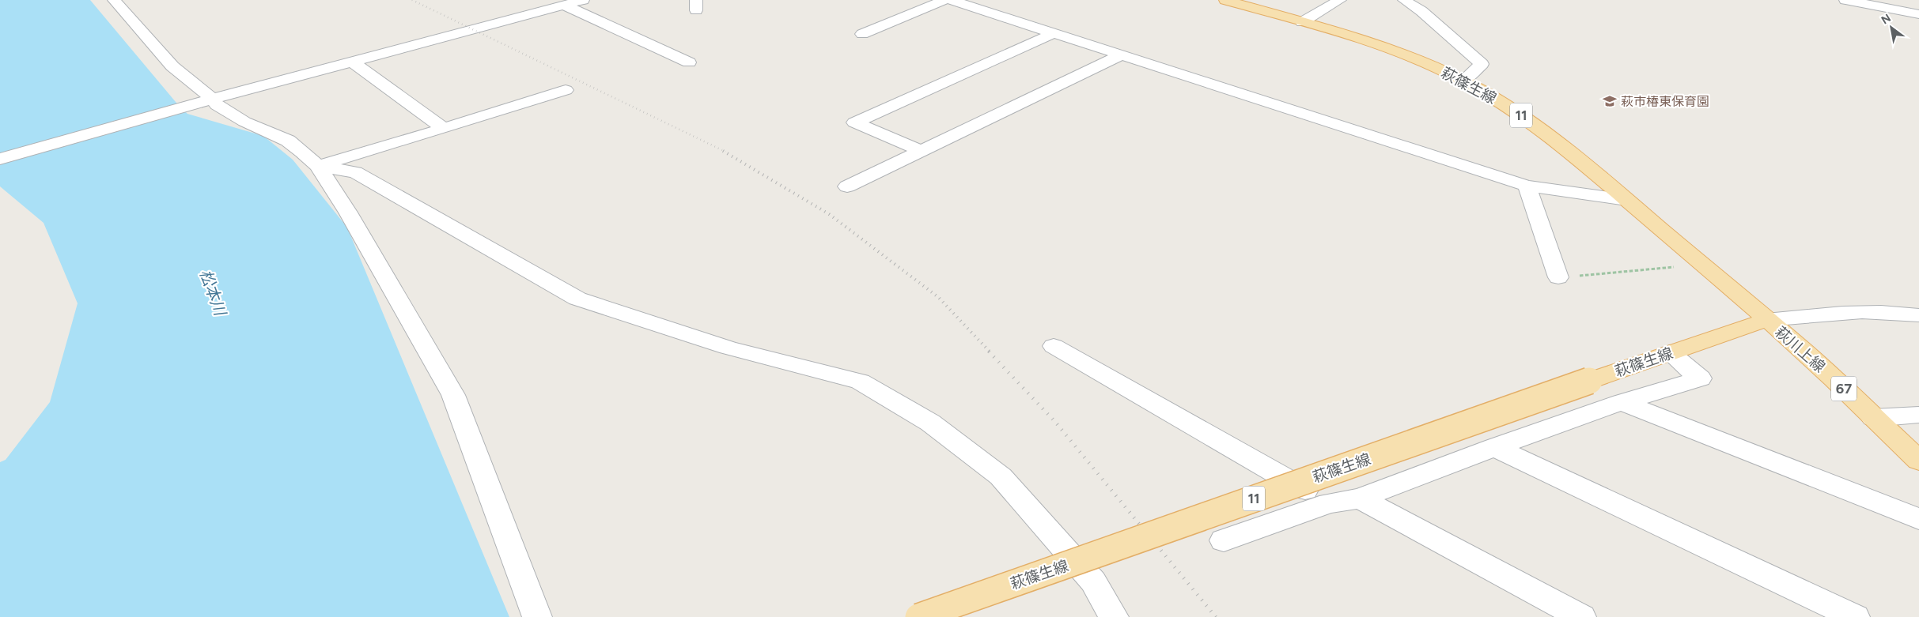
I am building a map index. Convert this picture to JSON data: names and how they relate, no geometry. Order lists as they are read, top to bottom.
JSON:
{
  "streets": {
    "main road": [
      "萩篠生線",
      "11",
      "萩川上線",
      "67"
    ]
  },
  "crossings": [
    ["萩篠生線", "萩川上線"]
  ],
  "water": ["松本川"],
  "places": {
    "school or university": ["萩市椿東保育園"]
  },
  "north": "top left"
}
